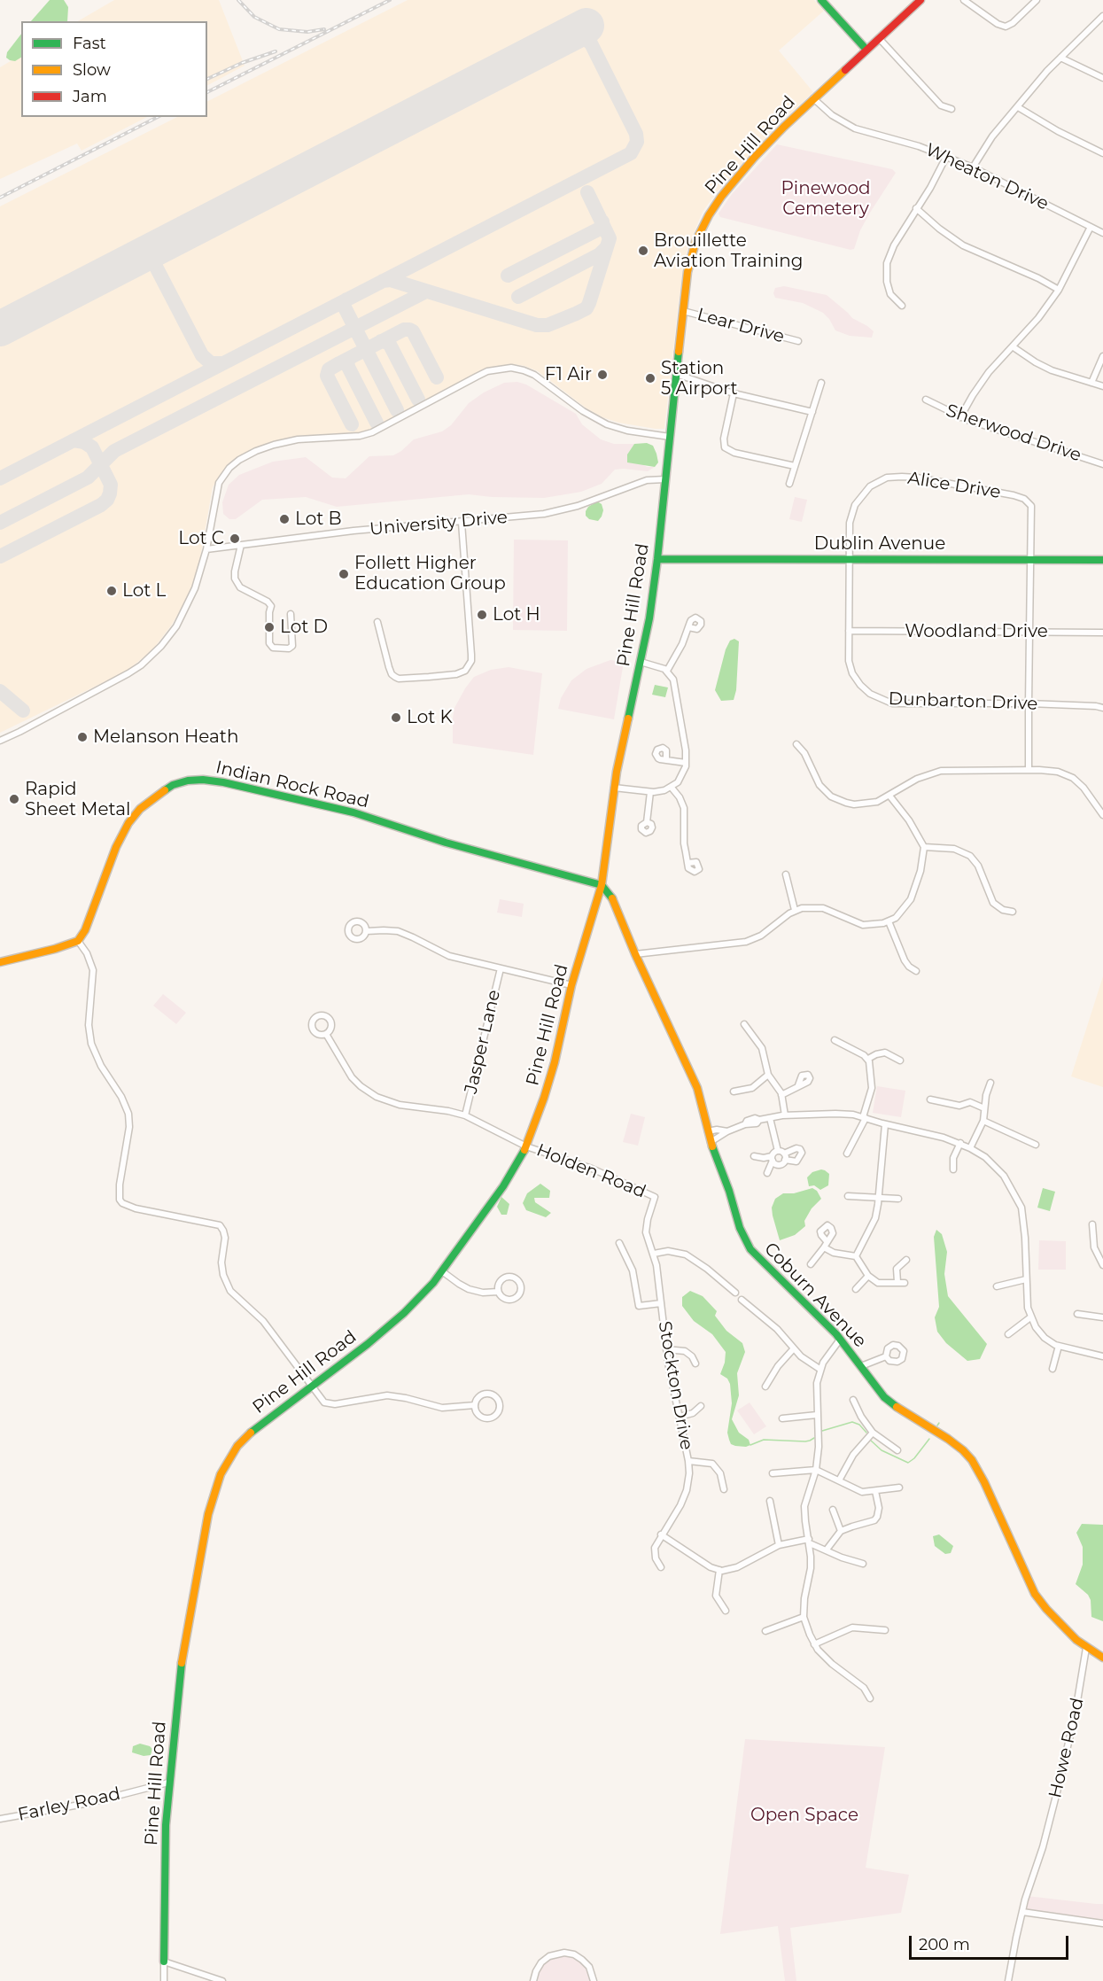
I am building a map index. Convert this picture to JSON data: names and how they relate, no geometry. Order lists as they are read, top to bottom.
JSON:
{
  "streets": {
    "street": [
      "Pine Hill Road",
      "Wheaton Drive",
      "Lear Drive",
      "Sherwood Drive",
      "Alice Drive",
      "University Drive",
      "Dublin Avenue",
      "Woodland Drive",
      "Dunbarton Drive",
      "Indian Rock Road",
      "Jasper Lane",
      "Holden Road",
      "Coburn Avenue",
      "Stockton Drive",
      "Howe Road",
      "Farley Road"
    ]
  },
  "crossings": [
    ["Pine Hill Road", "Wheaton Drive"],
    ["Pine Hill Road", "Lear Drive"],
    ["Pine Hill Road", "University Drive"],
    ["Pine Hill Road", "Dublin Avenue"],
    ["Pine Hill Road", "Indian Rock Road"],
    ["Pine Hill Road", "Holden Road"],
    ["Pine Hill Road", "Coburn Avenue"],
    ["Pine Hill Road", "Farley Road"],
    ["Alice Drive", "Dublin Avenue"],
    ["Alice Drive", "Woodland Drive"],
    ["Alice Drive", "Dunbarton Drive"],
    ["Dublin Avenue", "Dunbarton Drive"],
    ["Woodland Drive", "Dunbarton Drive"],
    ["Indian Rock Road", "Coburn Avenue"],
    ["Jasper Lane", "Holden Road"],
    ["Holden Road", "Stockton Drive"],
    ["Coburn Avenue", "Howe Road"]
  ],
  "parks": ["Pinewood Cemetery", "Open Space"],
  "places": [
    "Brouillette Aviation Training",
    "F1 Air",
    "Station 5 Airport",
    "Lot B",
    "Lot C",
    "Follett Higher Education Group",
    "Lot L",
    "Lot H",
    "Lot D",
    "Lot K",
    "Melanson Heath",
    "Rapid Sheet Metal"
  ],
  "legend": ["Fast", "Slow", "Jam"],
  "scale_bar": "200 m"
}
